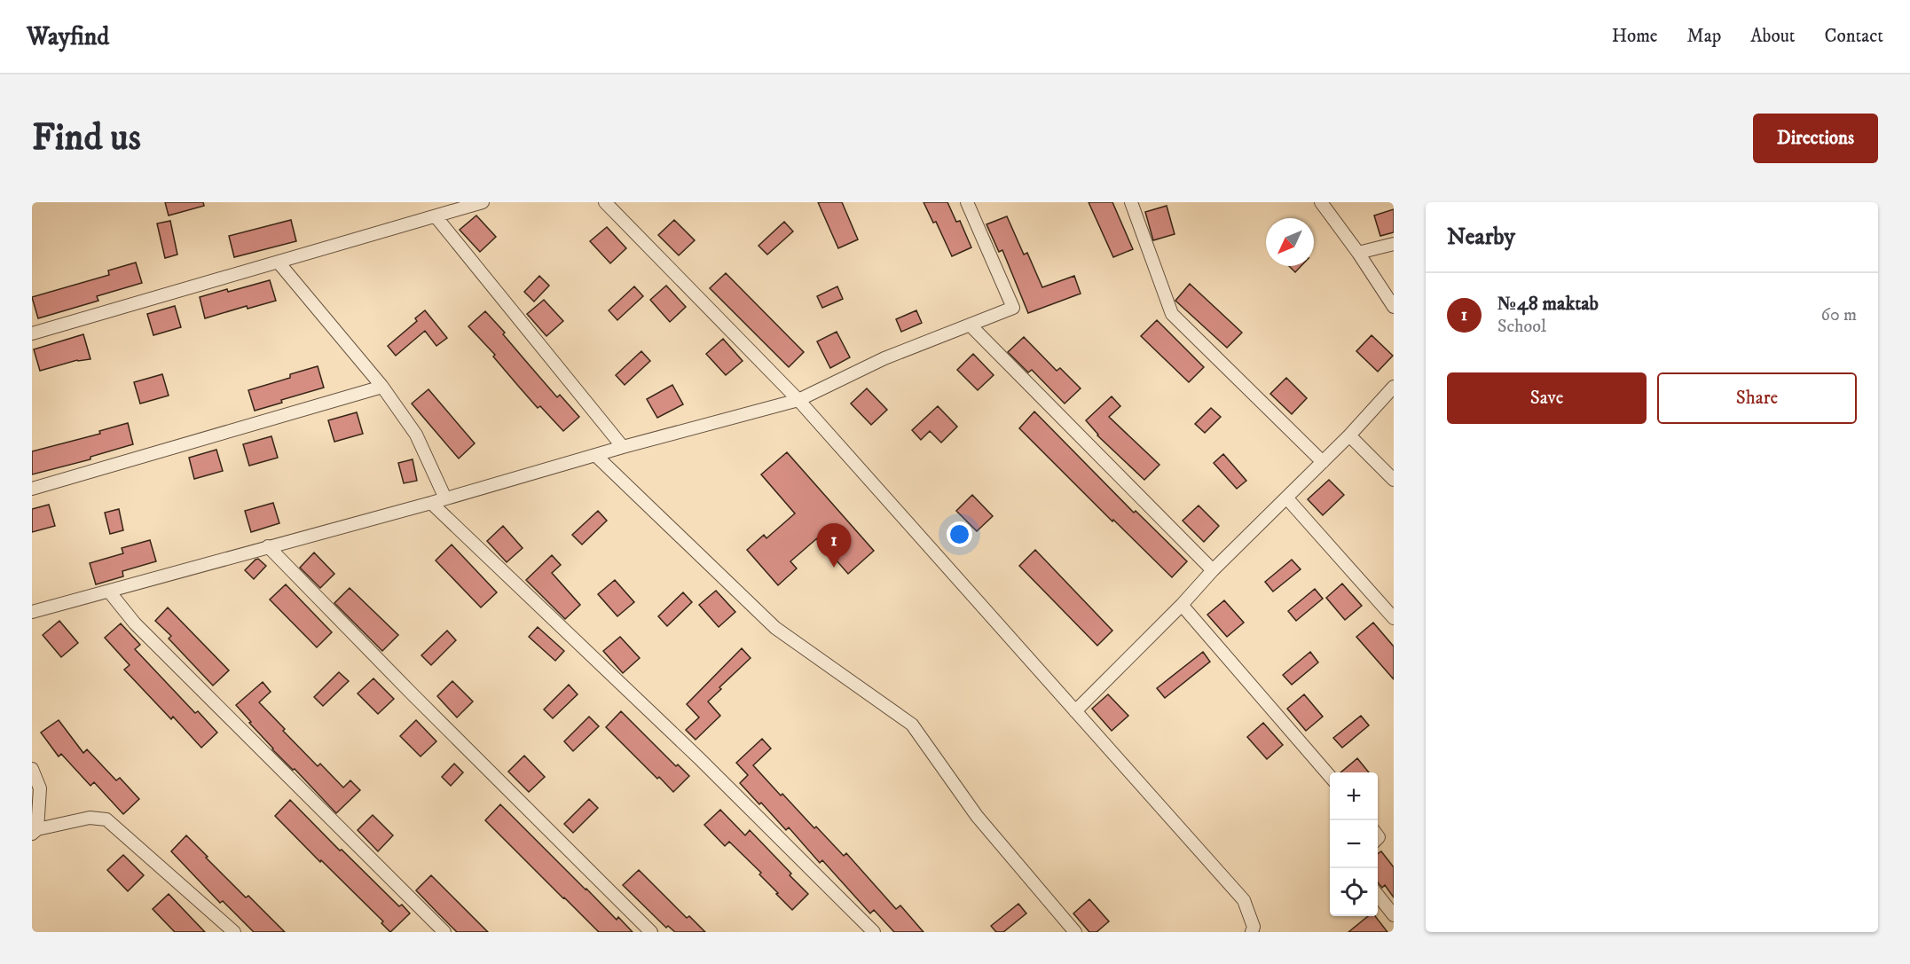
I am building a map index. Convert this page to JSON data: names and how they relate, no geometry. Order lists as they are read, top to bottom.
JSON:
{
  "north": "bottom left",
  "page": {
    "header": "Wayfind",
    "nav": [
      "Home",
      "Map",
      "About",
      "Contact"
    ],
    "buttons": [
      "Directions",
      ["Save", "Share"]
    ],
    "title": "Find us",
    "heading": "Nearby",
    "list": [
      {
        "mark": "1",
        "name": "№48 maktab",
        "note": "School",
        "value": "60 m"
      }
    ],
    "pins": "1",
    "map_buttons": ["+", "−"]
  }
}
